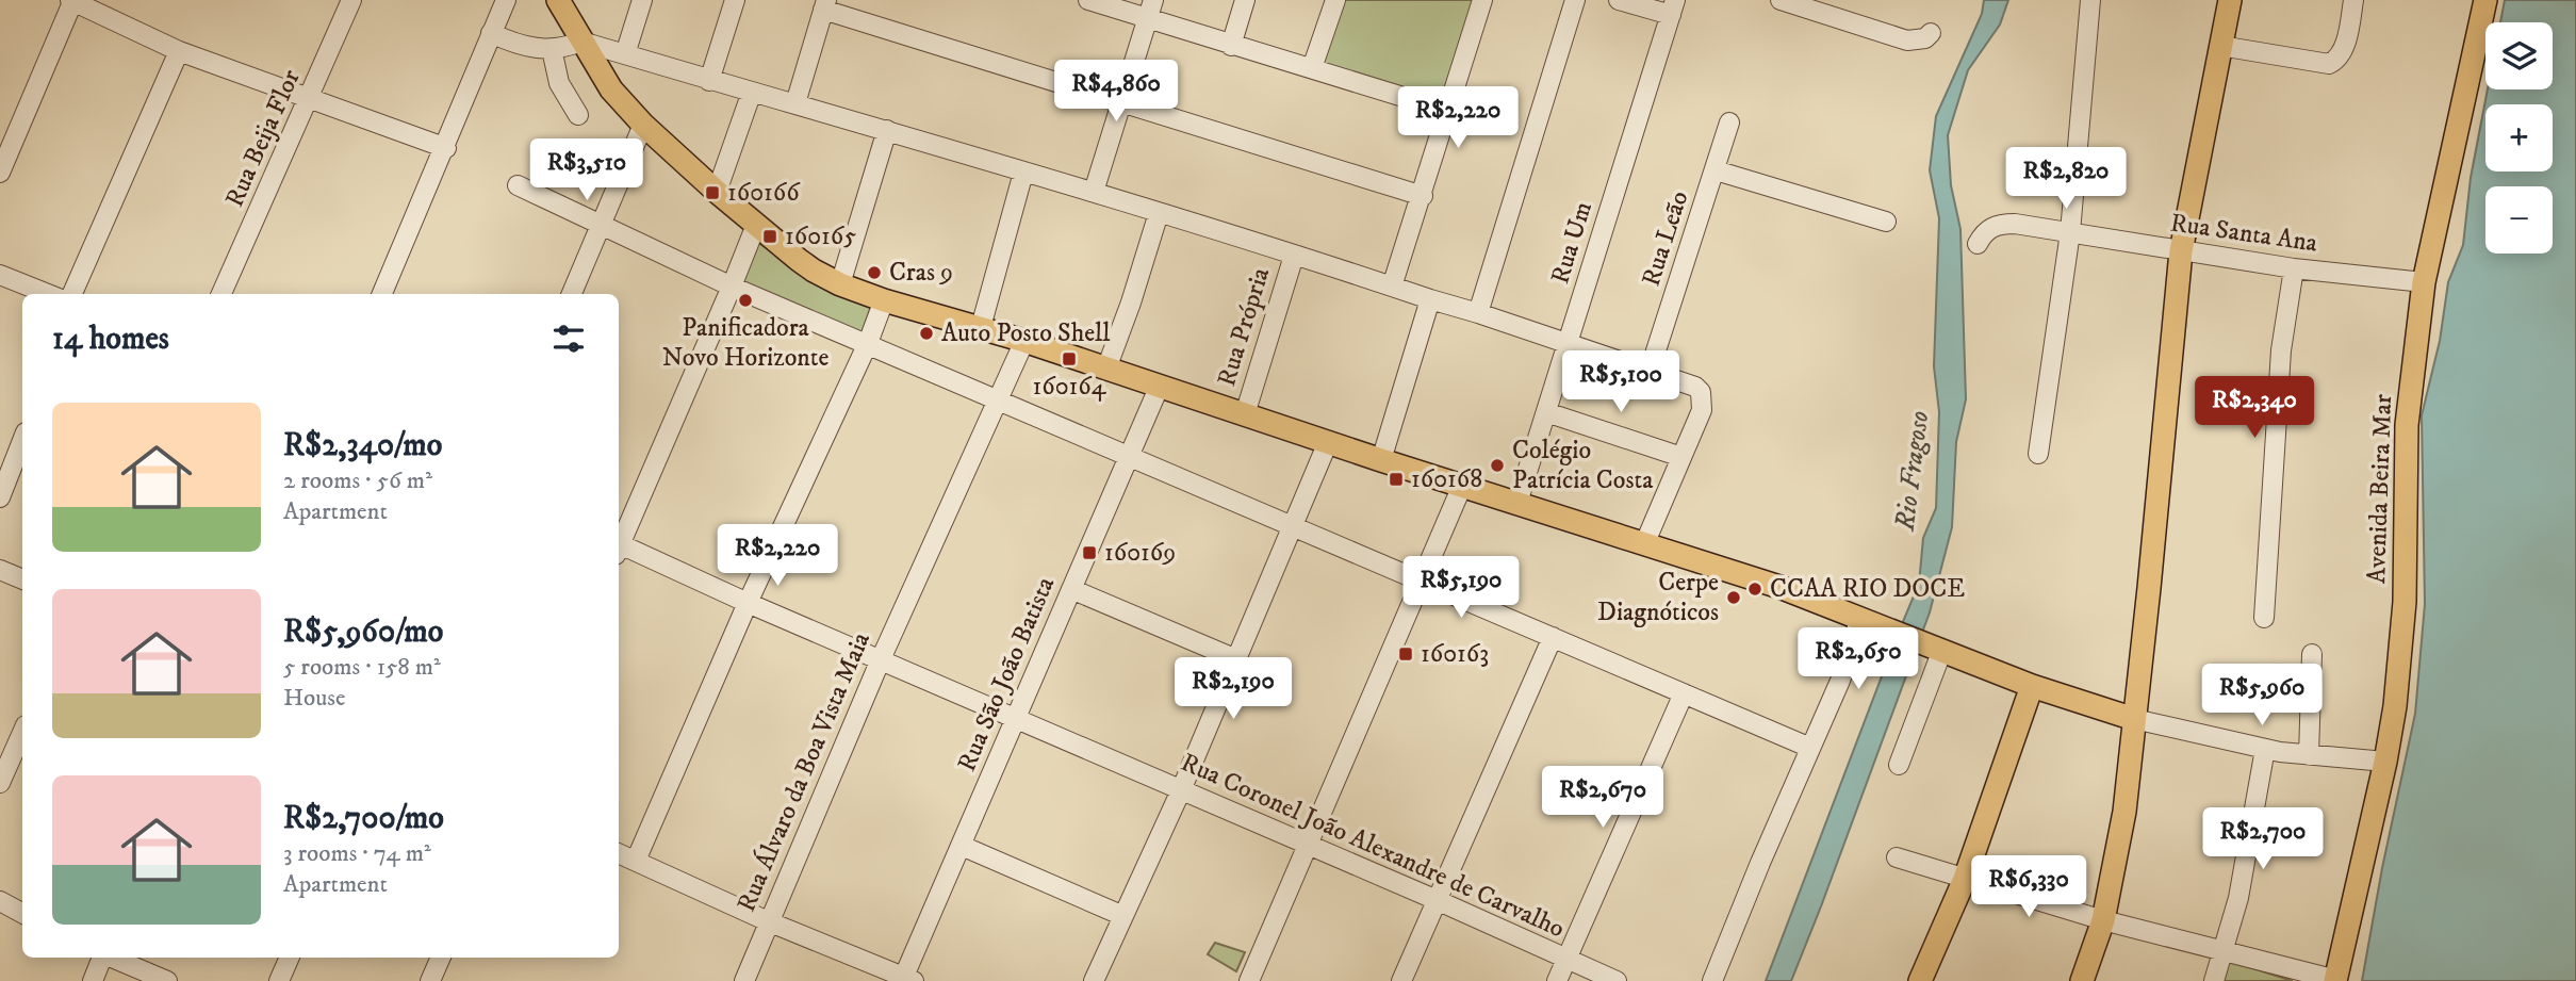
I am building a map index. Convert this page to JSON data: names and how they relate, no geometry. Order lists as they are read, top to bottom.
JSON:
{
  "streets": {
    "main road": ["Avenida Beira Mar"],
    "street": [
      "Rua Beija Flor",
      "Rua Santa Ana",
      "Rua Leão",
      "Rua Um",
      "Rua Própria",
      "Rua São João Batista",
      "Rua Álvaro da Boa Vista Maia",
      "Rua Coronel João Alexandre de Carvalho"
    ]
  },
  "crossings": [
    ["Rua Santa Ana", "Avenida Beira Mar"],
    ["Rua São João Batista", "Rua Coronel João Alexandre de Carvalho"],
    ["Rua Álvaro da Boa Vista Maia", "Rua Coronel João Alexandre de Carvalho"]
  ],
  "water": ["Rio Fragoso"],
  "places": {
    "transit": [
      "160166",
      "160165",
      "160164",
      "160168",
      "160169",
      "160163"
    ],
    "other": [
      "Cras 9",
      "Panificadora Novo Horizonte",
      "Auto Posto Shell",
      "Colégio Patrícia Costa",
      "CCAA RIO DOCE",
      "Cerpe Diagnóticos"
    ]
  },
  "page": {
    "map_buttons": ["+", "−"],
    "price": [
      "R$4,860",
      "R$2,220",
      "R$3,510",
      "R$2,820",
      "R$5,100",
      "R$2,340",
      "R$2,220",
      "R$5,190",
      "R$2,650",
      "R$2,190",
      "R$5,960",
      "R$2,670",
      "R$2,700",
      "R$6,330"
    ],
    "heading": "14 homes",
    "list": [
      {
        "name": "R$2,340/mo",
        "note": "2 rooms · 56 m² · Apartment"
      },
      {
        "name": "R$5,960/mo",
        "note": "5 rooms · 158 m² · House"
      },
      {
        "name": "R$2,700/mo",
        "note": "3 rooms · 74 m² · Apartment"
      }
    ]
  }
}
